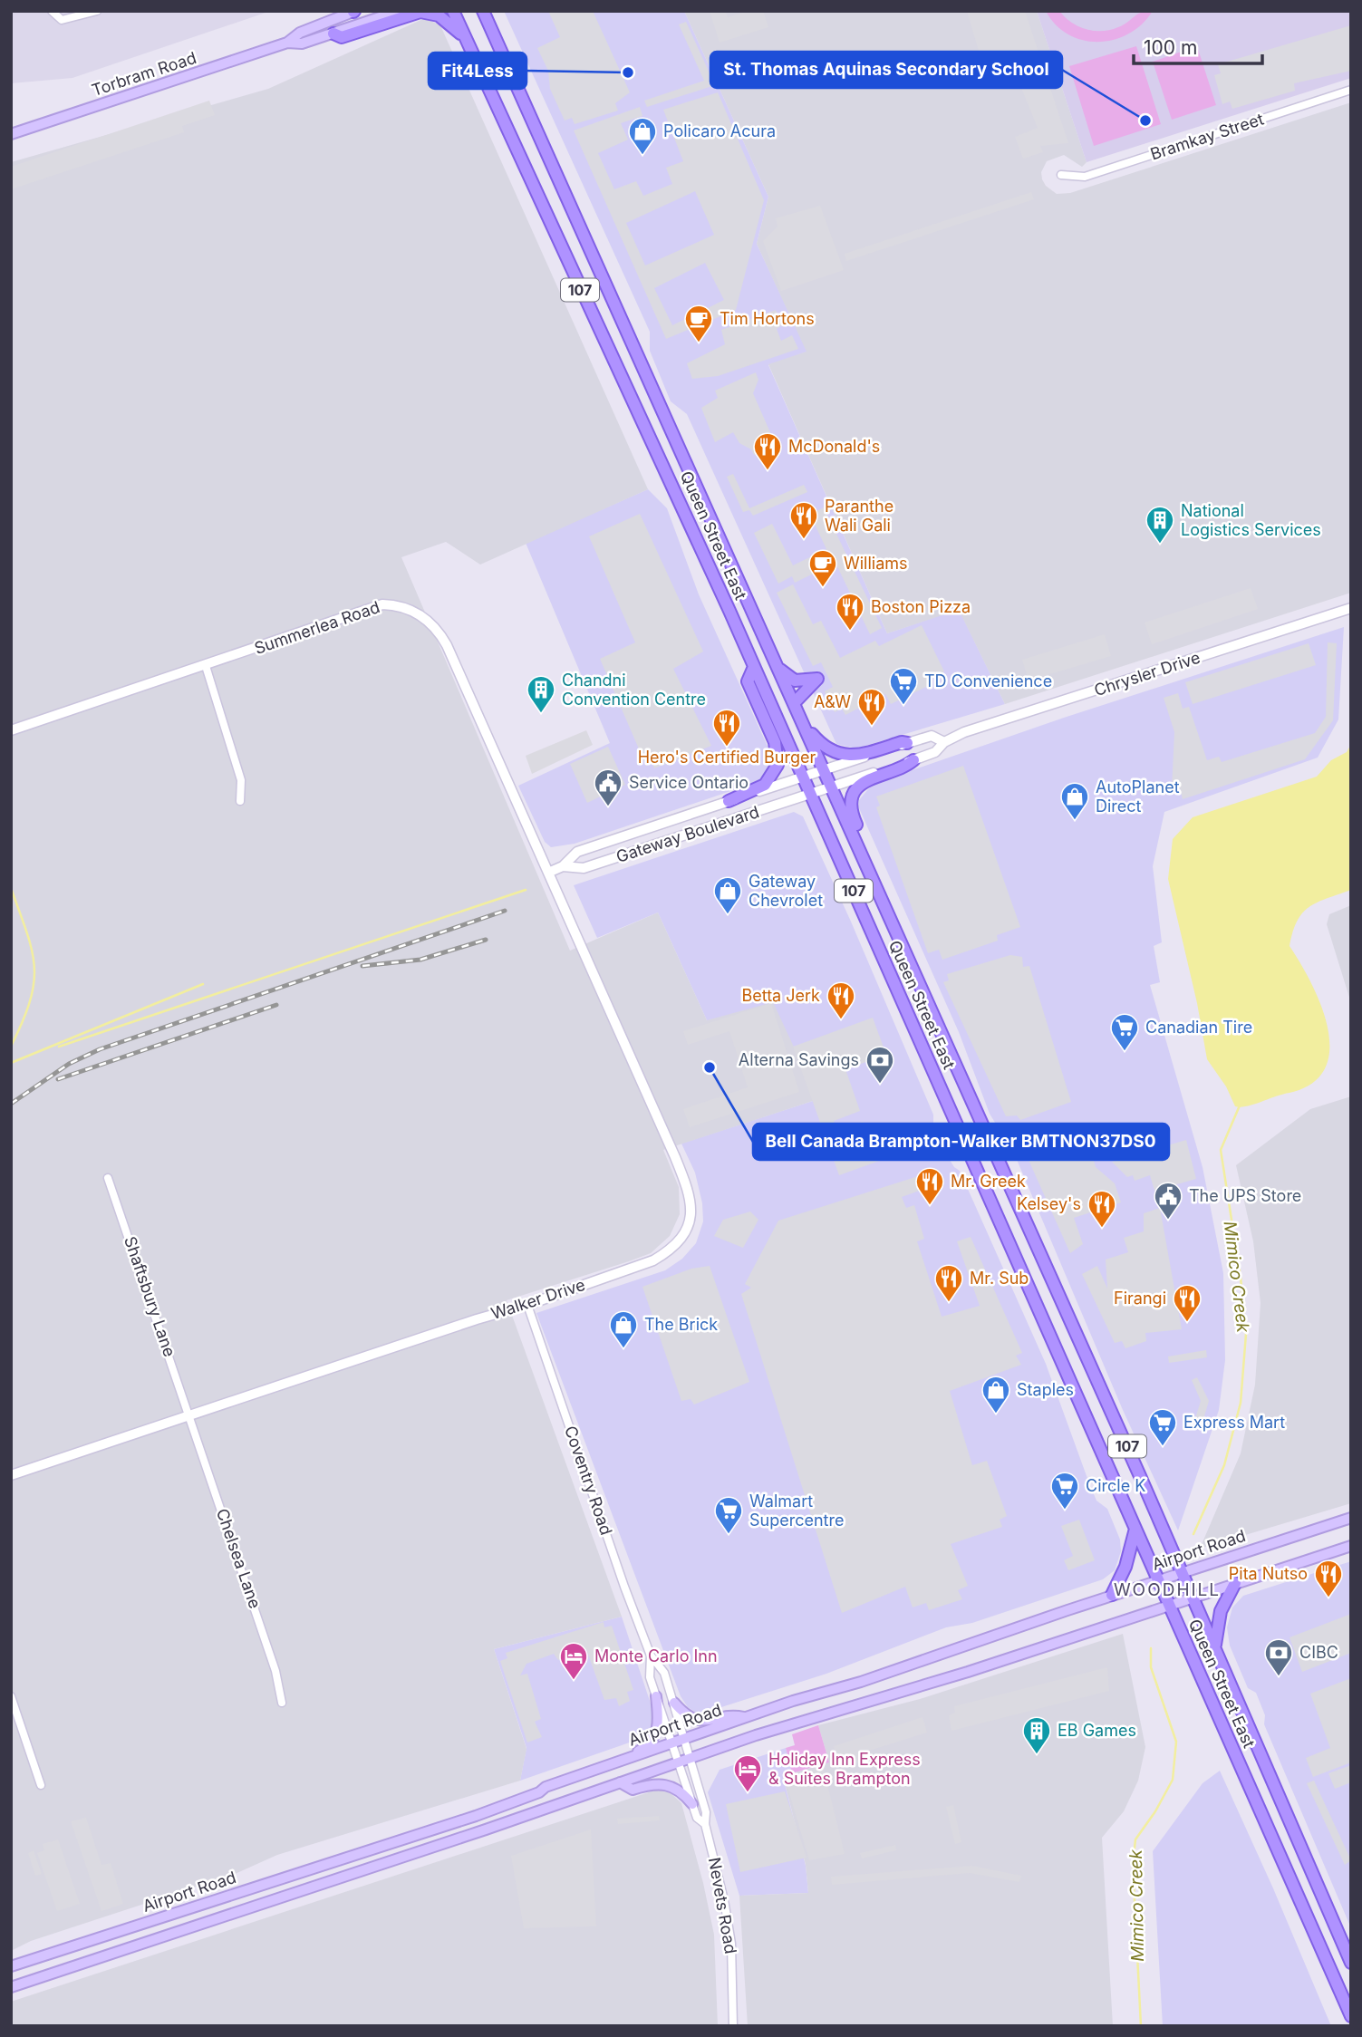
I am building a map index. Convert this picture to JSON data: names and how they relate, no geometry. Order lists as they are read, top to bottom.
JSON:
{
  "streets": {
    "main road": [
      "Torbram Road",
      "107",
      "Queen Street East",
      "Airport Road"
    ],
    "street": [
      "Bramkay Street",
      "Summerlea Road",
      "Chrysler Drive",
      "Gateway Boulevard",
      "Shaftsbury Lane",
      "Walker Drive",
      "Coventry Road",
      "Chelsea Lane",
      "Nevets Road"
    ]
  },
  "crossings": [
    ["Queen Street East", "Chrysler Drive"],
    ["Queen Street East", "Gateway Boulevard"],
    ["Queen Street East", "Airport Road"],
    ["Summerlea Road", "Gateway Boulevard"],
    ["Summerlea Road", "Walker Drive"],
    ["Chrysler Drive", "Gateway Boulevard"],
    ["Gateway Boulevard", "Walker Drive"],
    ["Shaftsbury Lane", "Walker Drive"],
    ["Shaftsbury Lane", "Chelsea Lane"],
    ["Walker Drive", "Coventry Road"],
    ["Walker Drive", "Chelsea Lane"],
    ["Coventry Road", "Airport Road"],
    ["Coventry Road", "Nevets Road"]
  ],
  "districts": ["WOODHILL"],
  "water": ["Mimico Creek"],
  "places": {
    "other": ["Fit4Less", "St. Thomas Aquinas Secondary School", "Bell Canada Brampton-Walker BMTNON37DS0"],
    "shop": [
      "Policaro Acura",
      "AutoPlanet Direct",
      "Gateway Chevrolet",
      "The Brick",
      "Staples"
    ],
    "cafe": ["Tim Hortons", "Williams"],
    "restaurant": [
      "McDonald's",
      "Paranthe Wali Gali",
      "Boston Pizza",
      "A&W",
      "Hero's Certified Burger",
      "Betta Jerk",
      "Mr. Greek",
      "Kelsey's",
      "Mr. Sub",
      "Firangi",
      "Pita Nutso"
    ],
    "building": ["National Logistics Services", "Chandni Convention Centre", "EB Games"],
    "supermarket": [
      "TD Convenience",
      "Canadian Tire",
      "Express Mart",
      "Circle K",
      "Walmart Supercentre"
    ],
    "public building": ["Service Ontario", "The UPS Store"],
    "bank": ["Alterna Savings", "CIBC"],
    "hotel": ["Monte Carlo Inn", "Holiday Inn Express & Suites Brampton"]
  },
  "scale_bar": "100 m"
}
